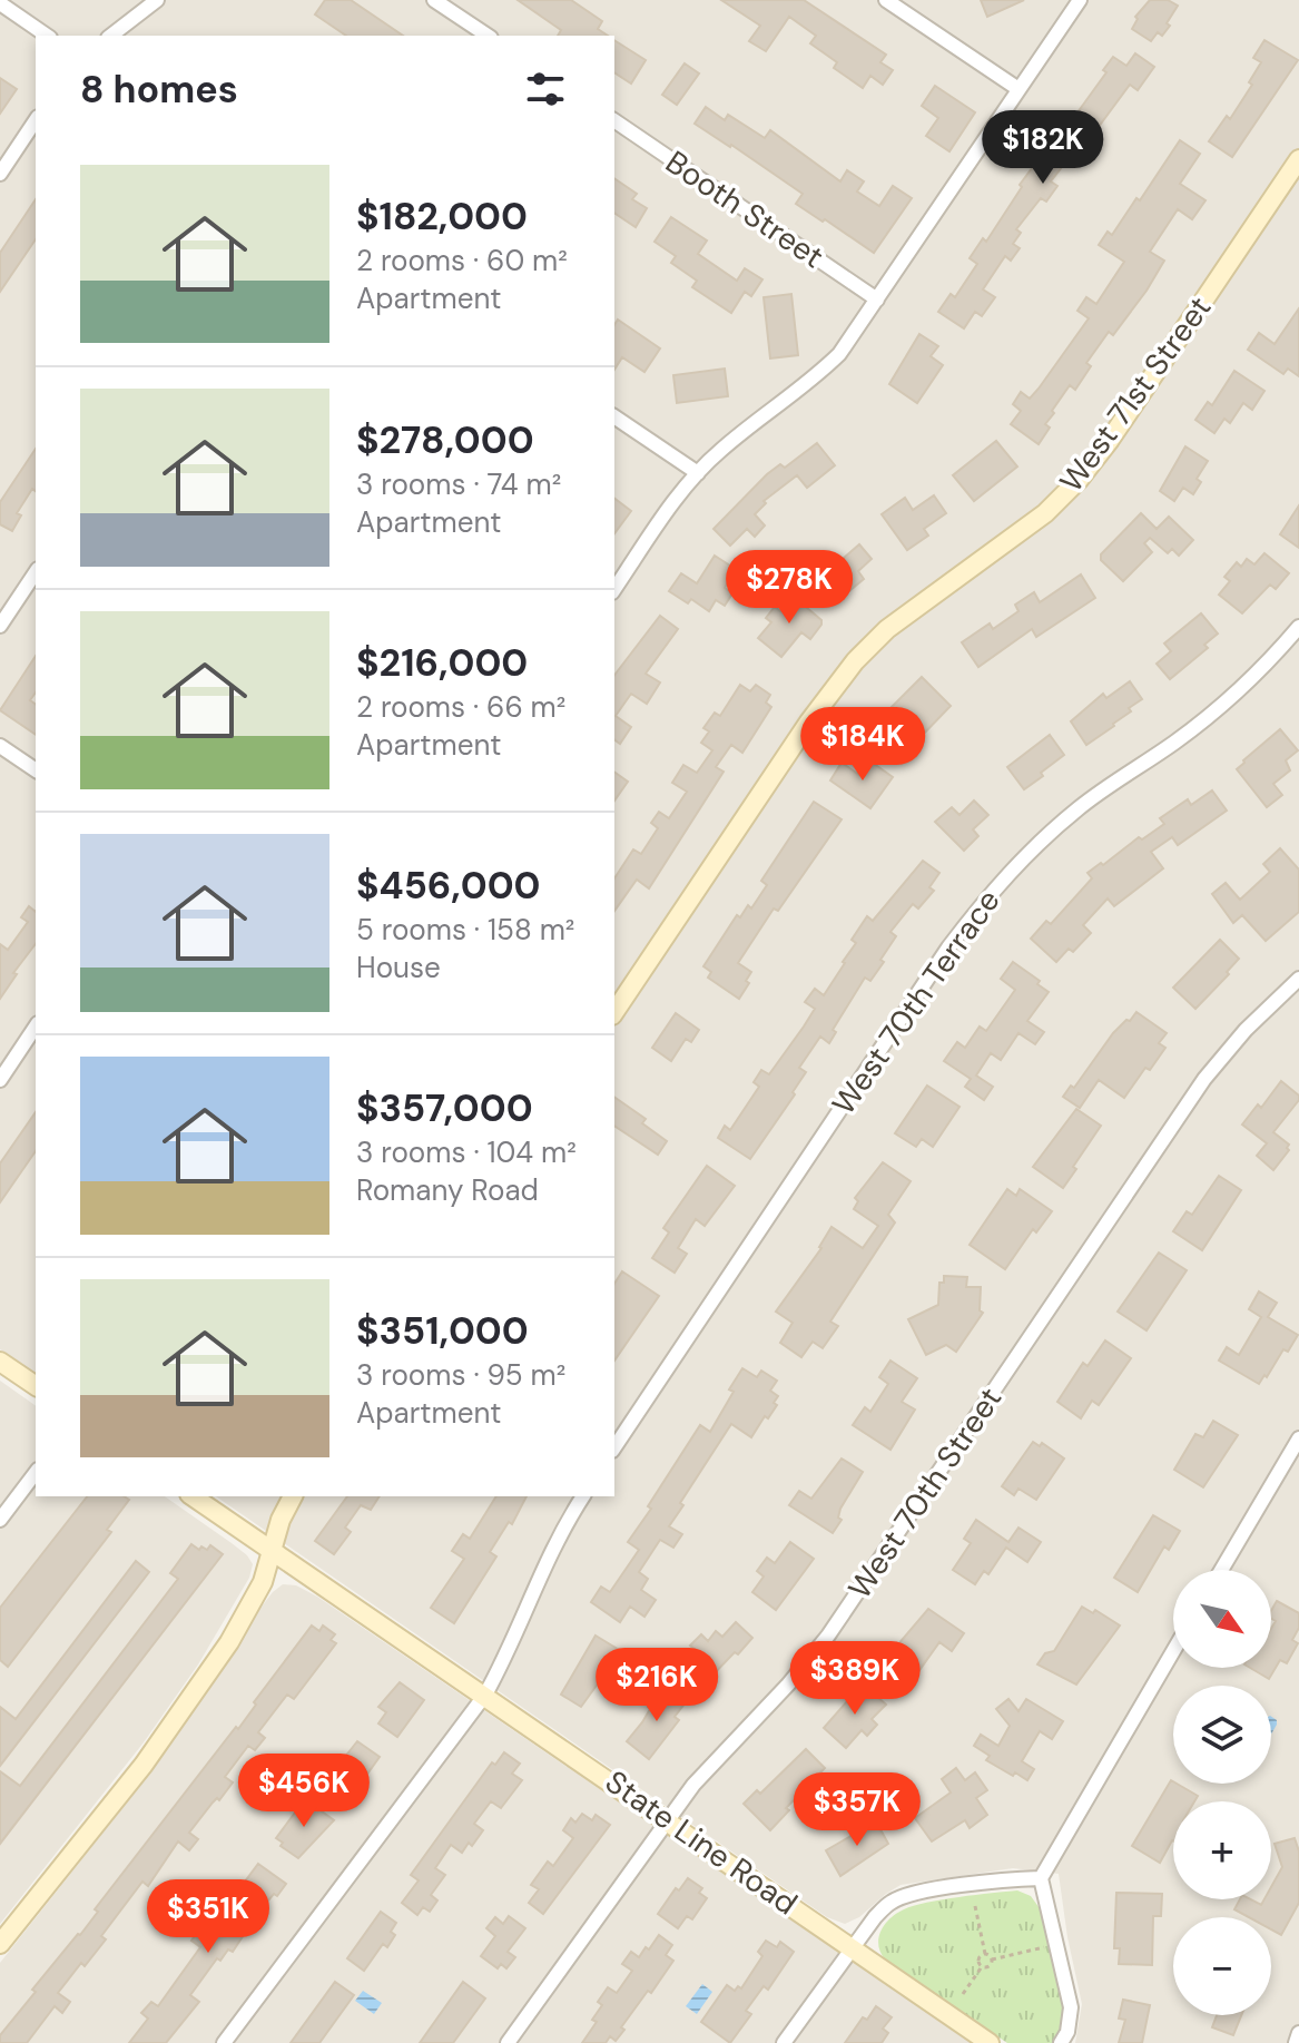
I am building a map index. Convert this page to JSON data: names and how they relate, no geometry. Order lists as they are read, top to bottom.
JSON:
{
  "streets": {
    "street": [
      "Booth Street",
      "West 71st Street",
      "West 70th Terrace",
      "West 70th Street",
      "State Line Road"
    ]
  },
  "crossings": [
    ["West 70th Street", "State Line Road"]
  ],
  "north": "bottom right",
  "page": {
    "heading": "8 homes",
    "price": [
      "$182K",
      "$278K",
      "$184K",
      "$389K",
      "$216K",
      "$456K",
      "$357K",
      "$351K"
    ],
    "list": [
      {
        "name": "$182,000",
        "note": "2 rooms · 60 m² · Apartment"
      },
      {
        "name": "$278,000",
        "note": "3 rooms · 74 m² · Apartment"
      },
      {
        "name": "$216,000",
        "note": "2 rooms · 66 m² · Apartment"
      },
      {
        "name": "$456,000",
        "note": "5 rooms · 158 m² · House"
      },
      {
        "name": "$357,000",
        "note": "3 rooms · 104 m² · Romany Road"
      },
      {
        "name": "$351,000",
        "note": "3 rooms · 95 m² · Apartment"
      }
    ],
    "map_buttons": ["+", "−"]
  }
}
